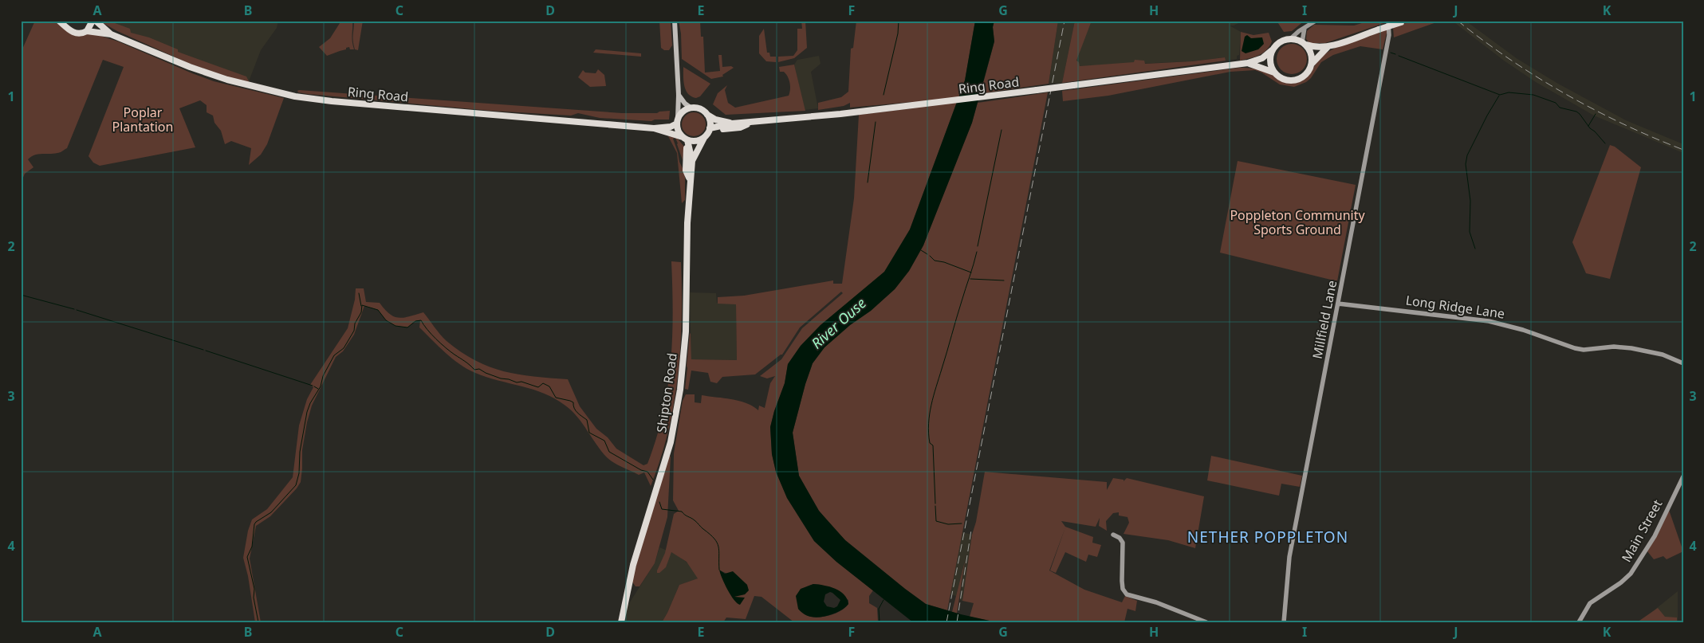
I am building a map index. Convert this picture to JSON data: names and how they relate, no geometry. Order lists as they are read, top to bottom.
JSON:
{
  "streets": {
    "highway": ["Ring Road", "Shipton Road"],
    "street": ["Long Ridge Lane", "Millfield Lane", "Main Street"]
  },
  "crossings": [
    ["Ring Road", "Shipton Road"],
    ["Long Ridge Lane", "Millfield Lane"]
  ],
  "districts": ["NETHER POPPLETON"],
  "water": ["River Ouse"],
  "parks": ["Poplar Plantation", "Poppleton Community Sports Ground"],
  "grid": {
    "columns": [
      "A",
      "B",
      "C",
      "D",
      "E",
      "F",
      "G",
      "H",
      "I",
      "J",
      "K"
    ],
    "rows": [
      "1",
      "2",
      "3",
      "4"
    ]
  }
}
